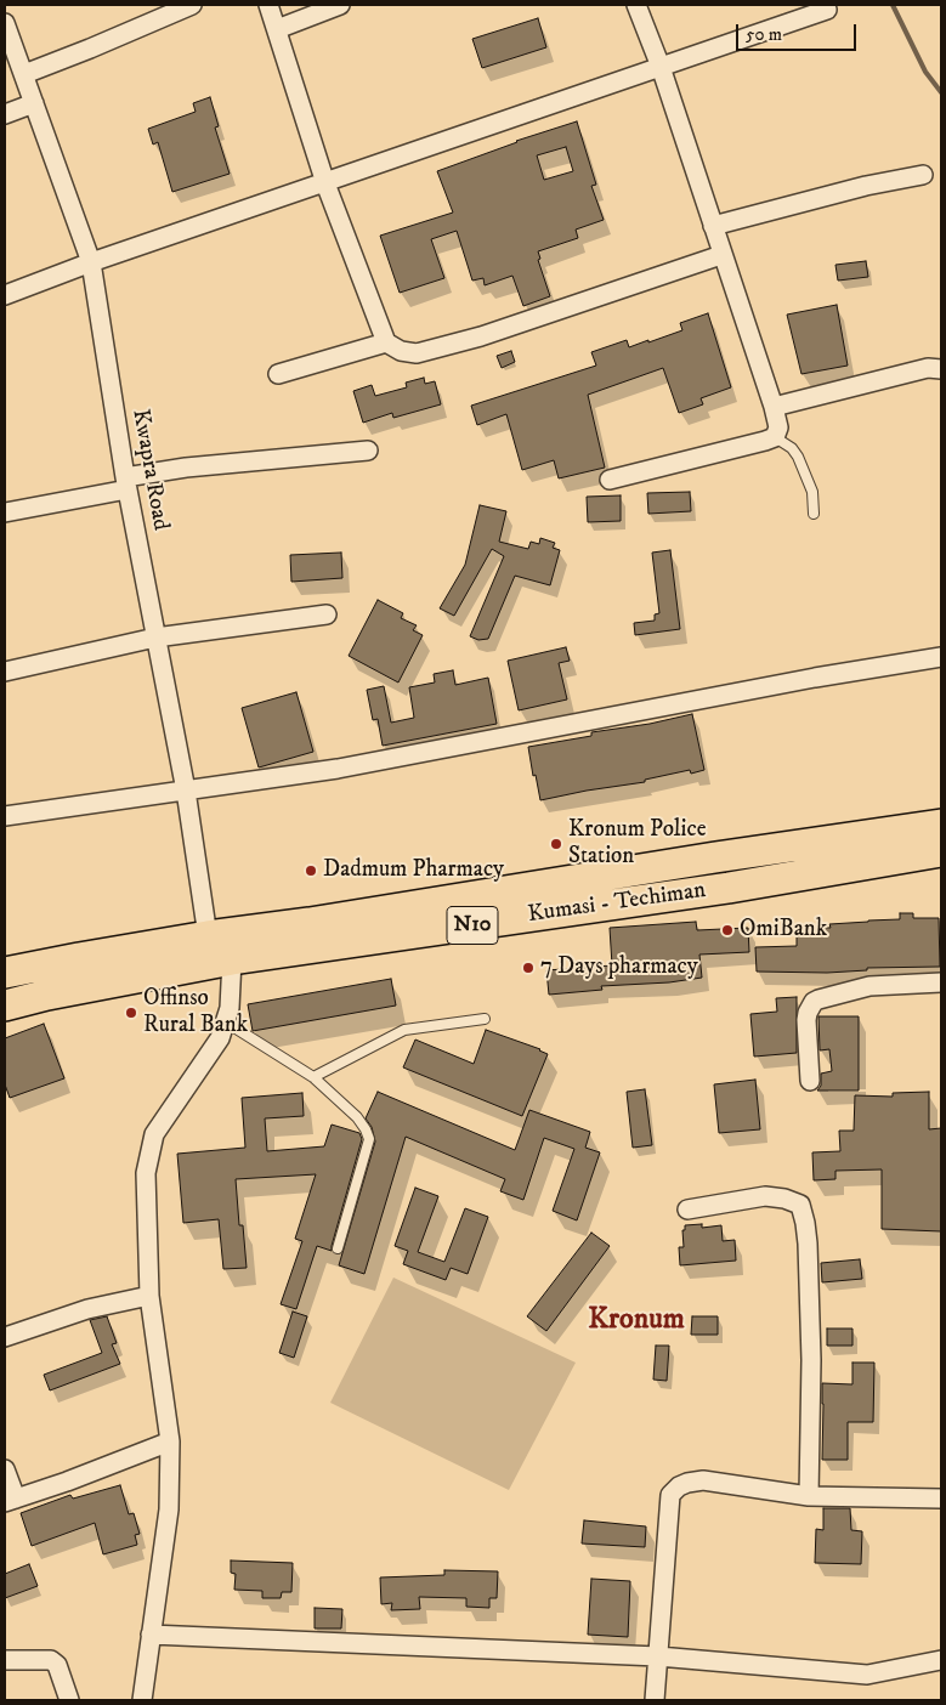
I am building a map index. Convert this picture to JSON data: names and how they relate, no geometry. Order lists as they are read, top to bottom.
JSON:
{
  "streets": {
    "highway": ["Kumasi - Techiman", "N10"],
    "street": ["Kwapra Road"]
  },
  "crossings": [
    ["Kwapra Road", "N10"]
  ],
  "districts": ["Kronum"],
  "places": [
    "Kronum Police Station",
    "Dadmum Pharmacy",
    "OmiBank",
    "7 Days pharmacy",
    "Offinso Rural Bank"
  ],
  "scale_bar": "50 m"
}
